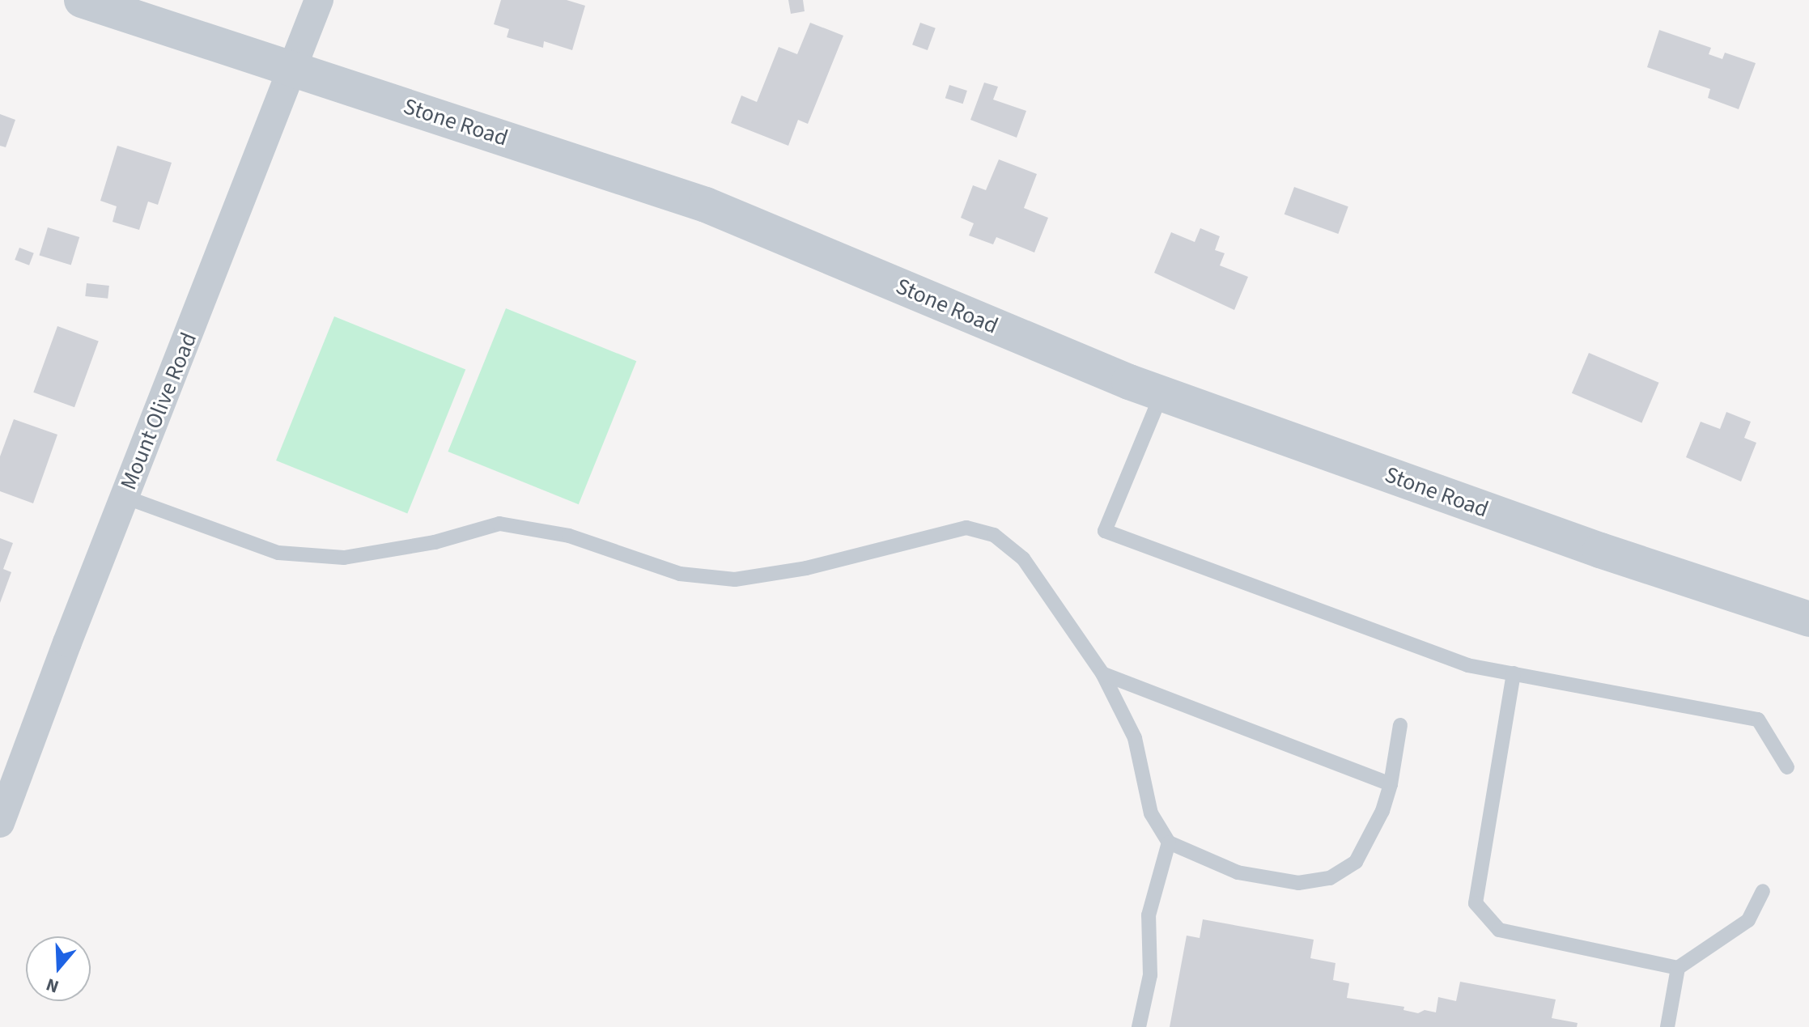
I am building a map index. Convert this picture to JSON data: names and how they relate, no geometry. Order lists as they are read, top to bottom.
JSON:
{
  "streets": {
    "street": ["Stone Road", "Mount Olive Road"]
  },
  "crossings": [
    ["Stone Road", "Mount Olive Road"]
  ],
  "north": "bottom"
}
